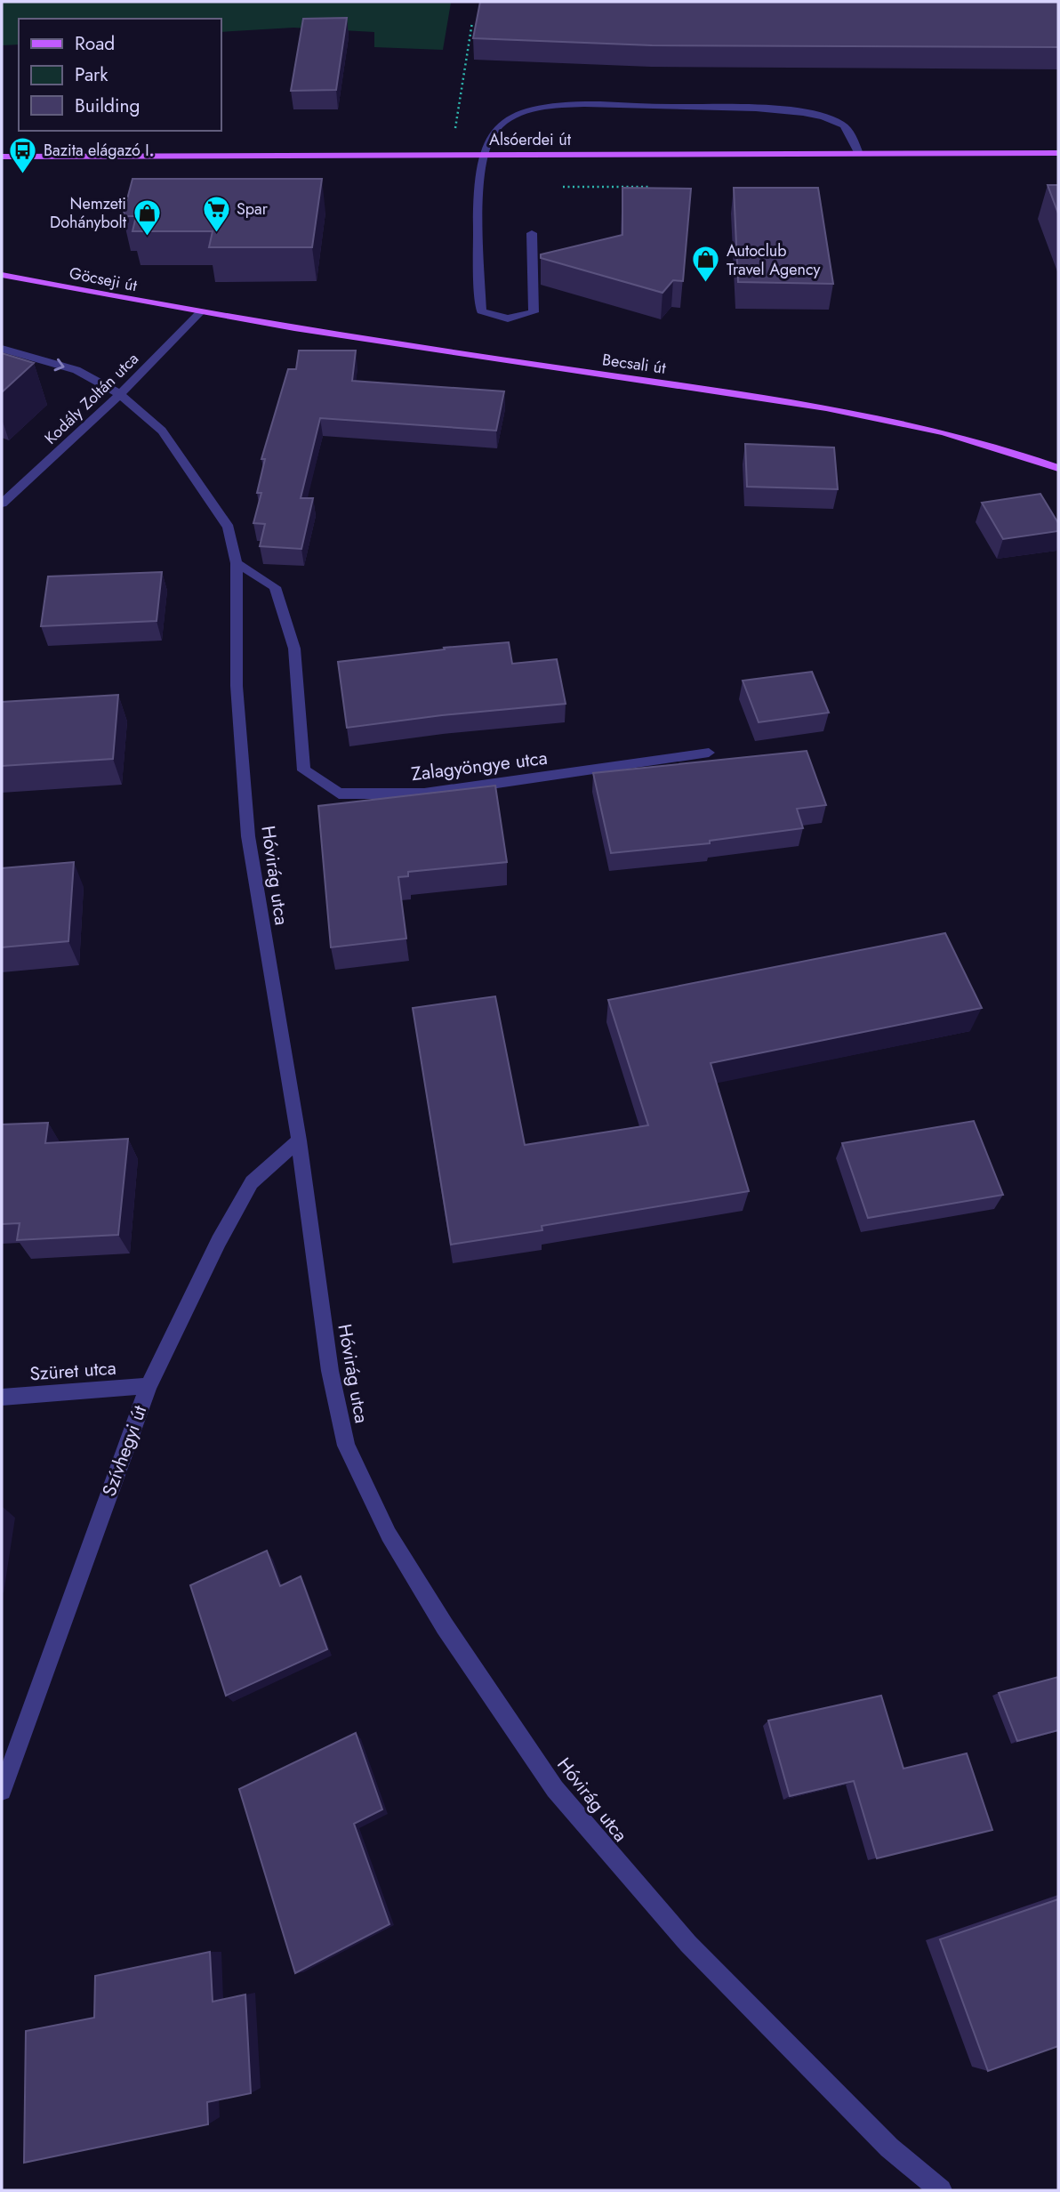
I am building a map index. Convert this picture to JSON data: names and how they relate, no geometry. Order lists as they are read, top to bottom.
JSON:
{
  "streets": {
    "main road": ["Alsóerdei út", "Göcseji út", "Becsali út"],
    "street": [
      "Kodály Zoltán utca",
      "Zalagyöngye utca",
      "Hóvirág utca",
      "Szüret utca",
      "Szívhegyi út"
    ]
  },
  "crossings": [
    ["Göcseji út", "Becsali út"],
    ["Göcseji út", "Kodály Zoltán utca"],
    ["Becsali út", "Kodály Zoltán utca"],
    ["Kodály Zoltán utca", "Hóvirág utca"],
    ["Zalagyöngye utca", "Hóvirág utca"],
    ["Hóvirág utca", "Szívhegyi út"],
    ["Szüret utca", "Szívhegyi út"]
  ],
  "places": {
    "bus stop": ["Bazita elágazó I."],
    "supermarket": ["Spar"],
    "shop": ["Nemzeti Dohánybolt", "Autoclub Travel Agency"]
  },
  "legend": ["Road", "Park", "Building"]
}
